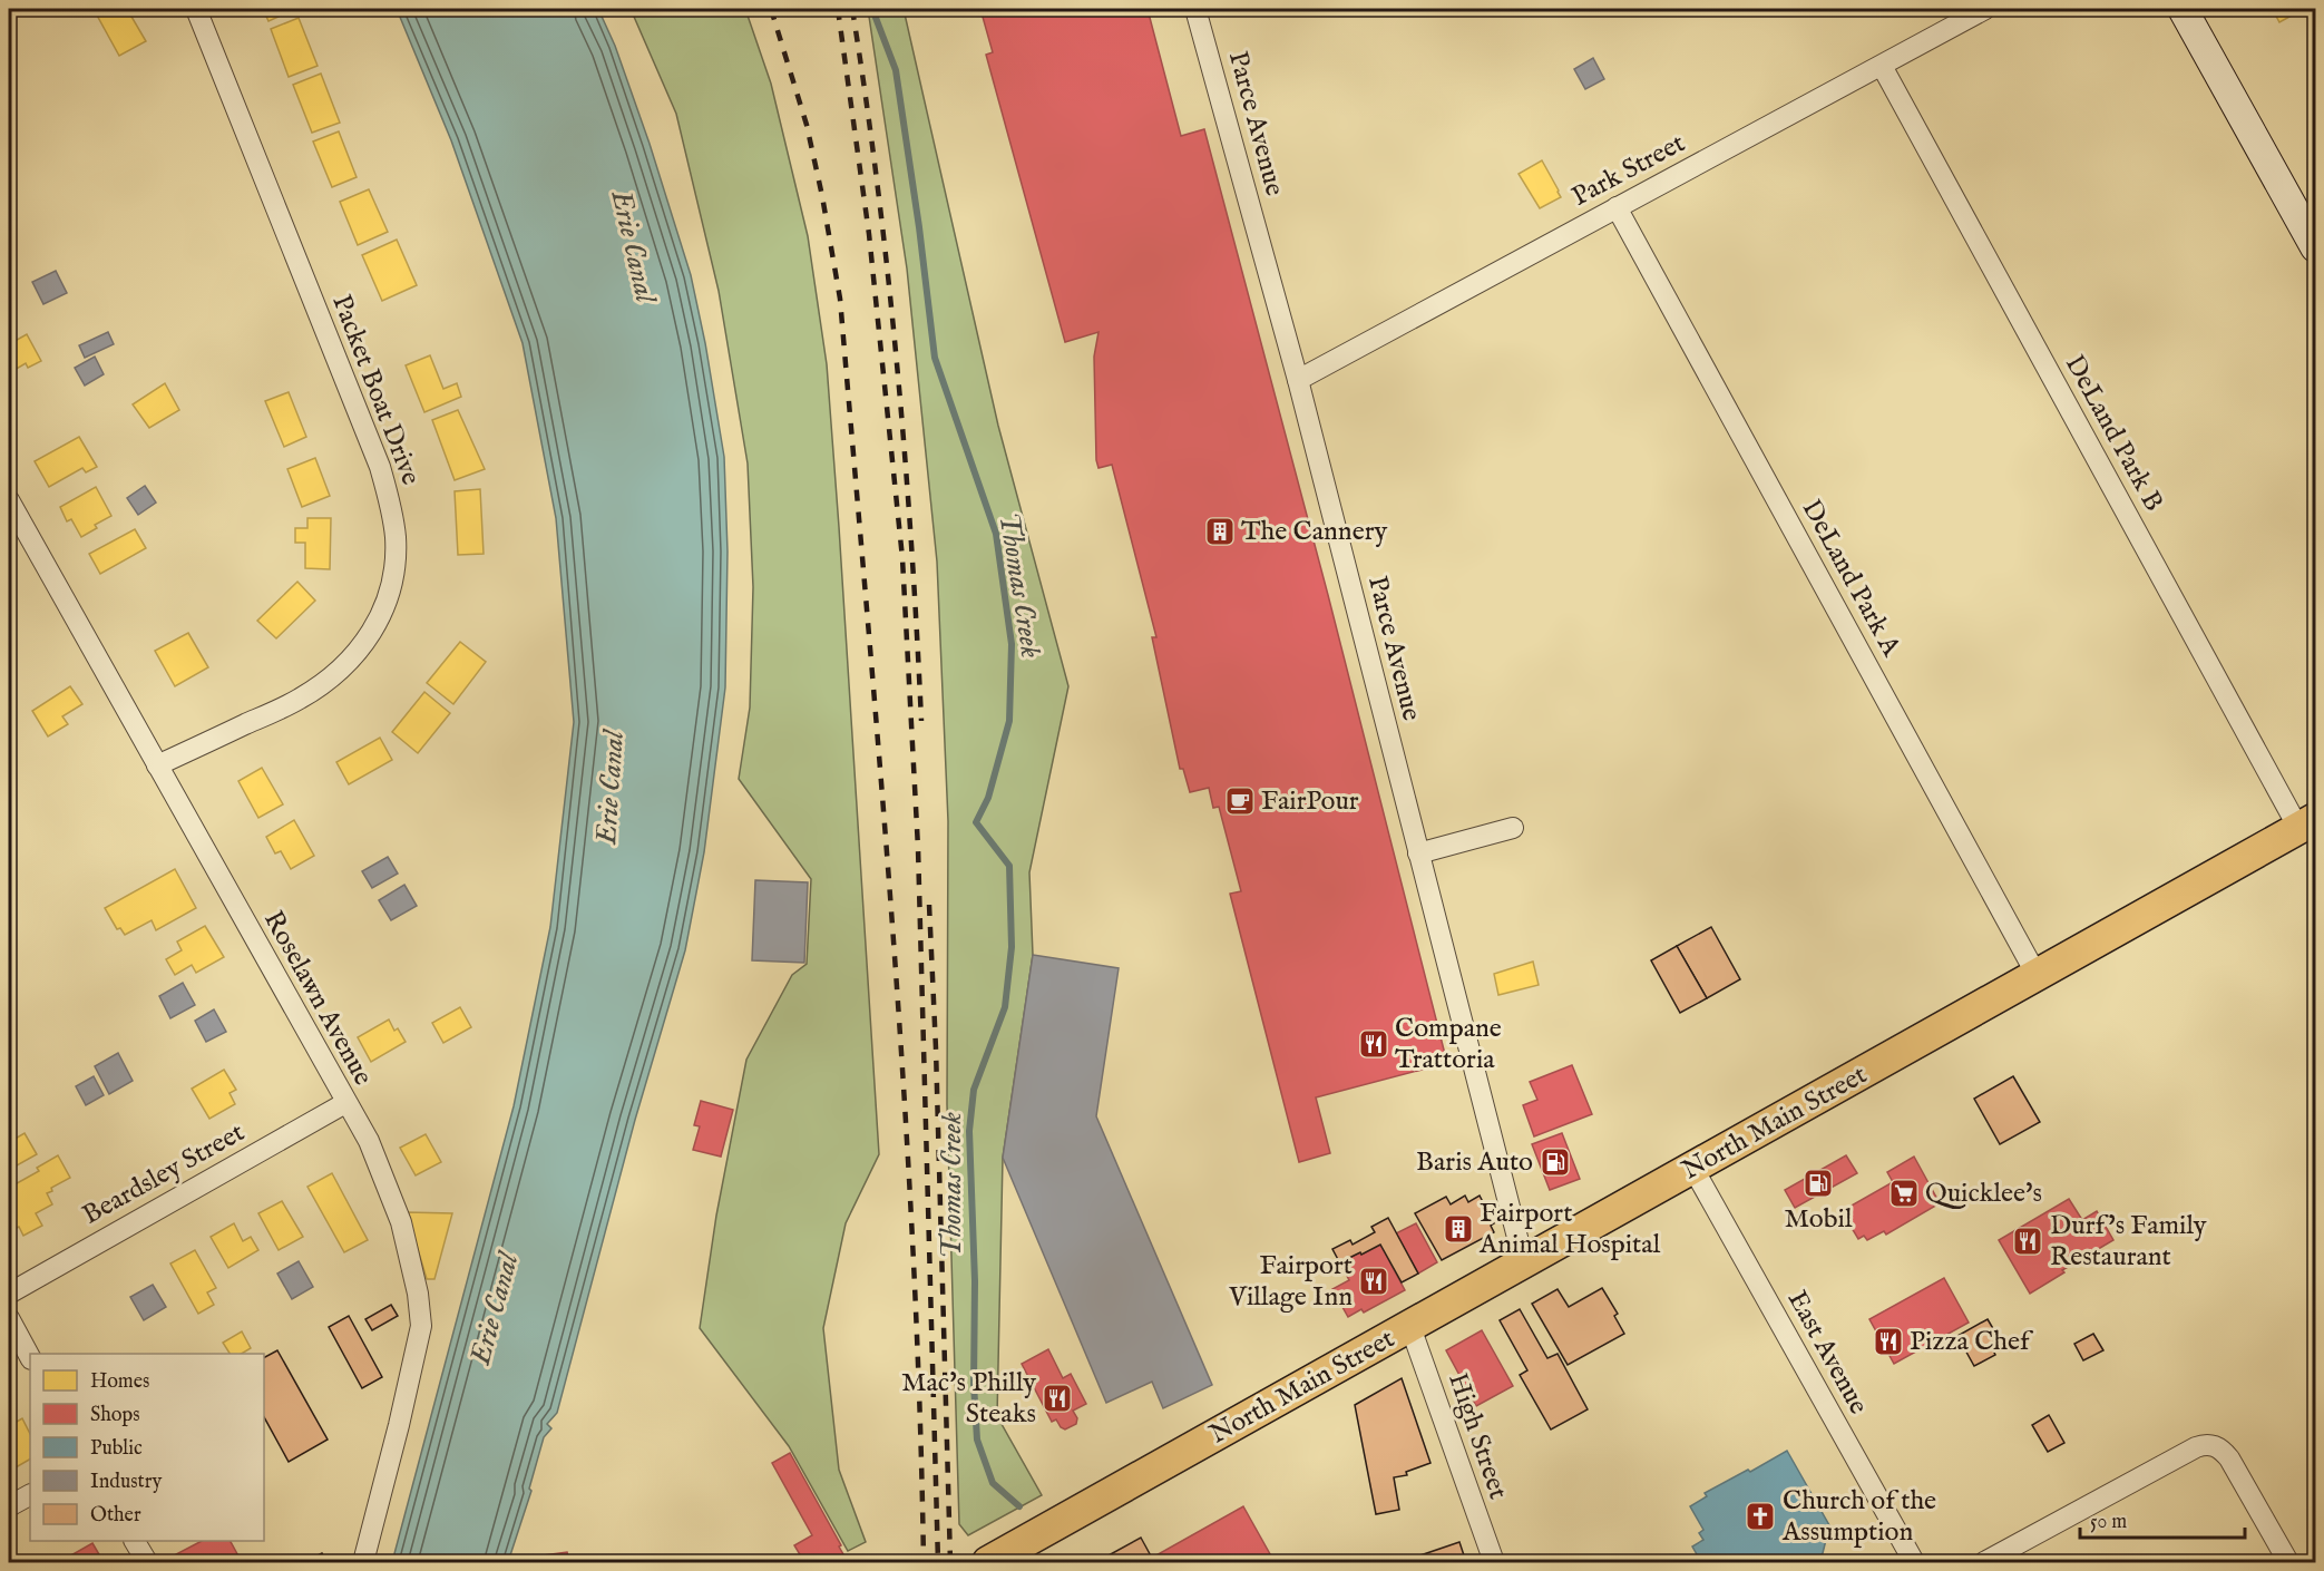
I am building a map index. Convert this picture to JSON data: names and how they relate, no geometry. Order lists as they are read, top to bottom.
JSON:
{
  "streets": {
    "main road": ["North Main Street"],
    "street": [
      "Parce Avenue",
      "Park Street",
      "Packet Boat Drive",
      "DeLand Park B",
      "DeLand Park A",
      "Roselawn Avenue",
      "Beardsley Street",
      "East Avenue",
      "High Street"
    ]
  },
  "crossings": [
    ["Parce Avenue", "Park Street"],
    ["Parce Avenue", "North Main Street"],
    ["Park Street", "DeLand Park B"],
    ["Park Street", "DeLand Park A"],
    ["Packet Boat Drive", "Roselawn Avenue"],
    ["DeLand Park B", "North Main Street"],
    ["DeLand Park A", "North Main Street"],
    ["Roselawn Avenue", "Beardsley Street"],
    ["North Main Street", "East Avenue"],
    ["North Main Street", "High Street"]
  ],
  "water": ["Erie Canal", "Thomas Creek"],
  "places": {
    "building": ["The Cannery", "Fairport Animal Hospital"],
    "cafe": ["FairPour"],
    "restaurant": [
      "Compane Trattoria",
      "Durf's Family Restaurant",
      "Fairport Village Inn",
      "Pizza Chef",
      "Mac's Philly Steaks"
    ],
    "fuel station": ["Baris Auto", "Mobil"],
    "supermarket": ["Quicklee's"],
    "church": ["Church of the Assumption"]
  },
  "legend": [
    "Homes",
    "Shops",
    "Public",
    "Industry",
    "Other"
  ],
  "scale_bar": "50 m"
}
